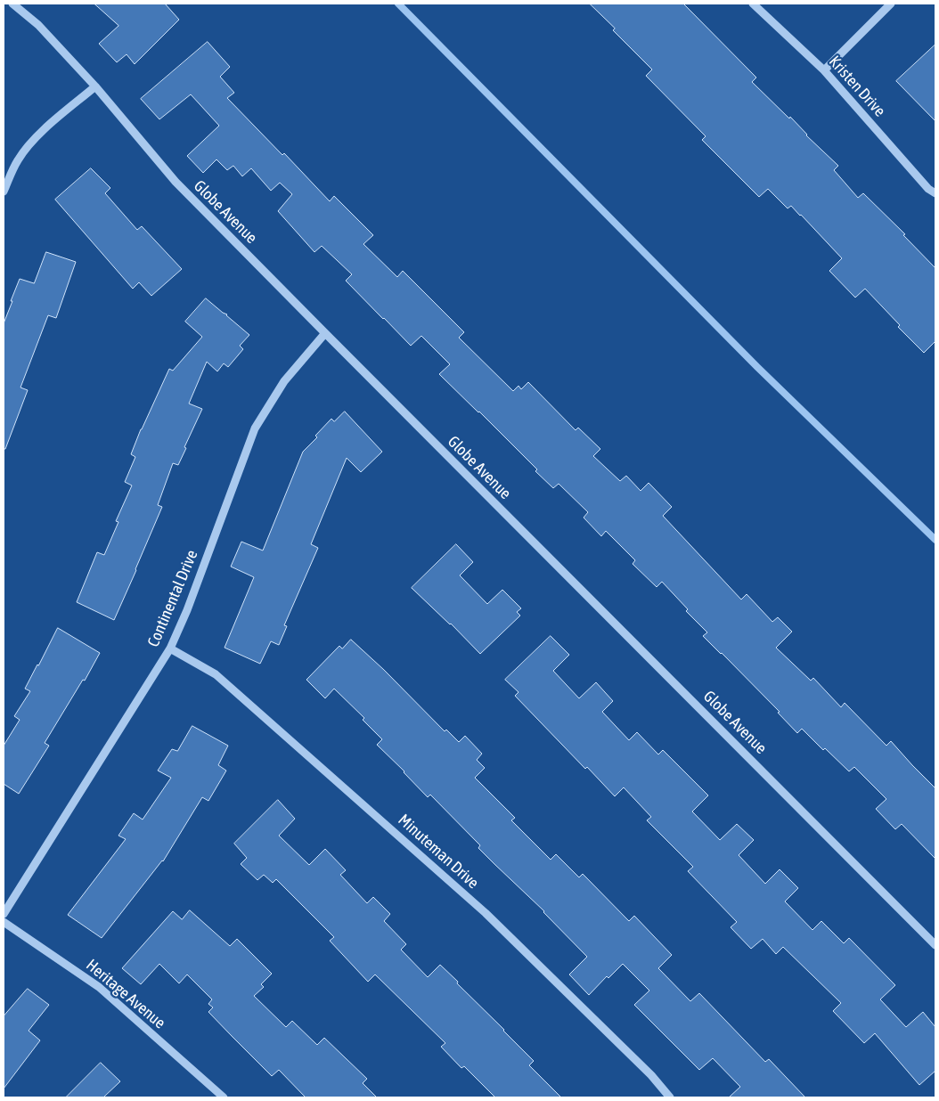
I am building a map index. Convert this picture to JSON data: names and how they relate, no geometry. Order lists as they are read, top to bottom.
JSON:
{
  "streets": {
    "street": [
      "Kristen Drive",
      "Globe Avenue",
      "Continental Drive",
      "Minuteman Drive",
      "Heritage Avenue"
    ]
  },
  "crossings": [
    ["Globe Avenue", "Continental Drive"],
    ["Continental Drive", "Minuteman Drive"]
  ]
}
